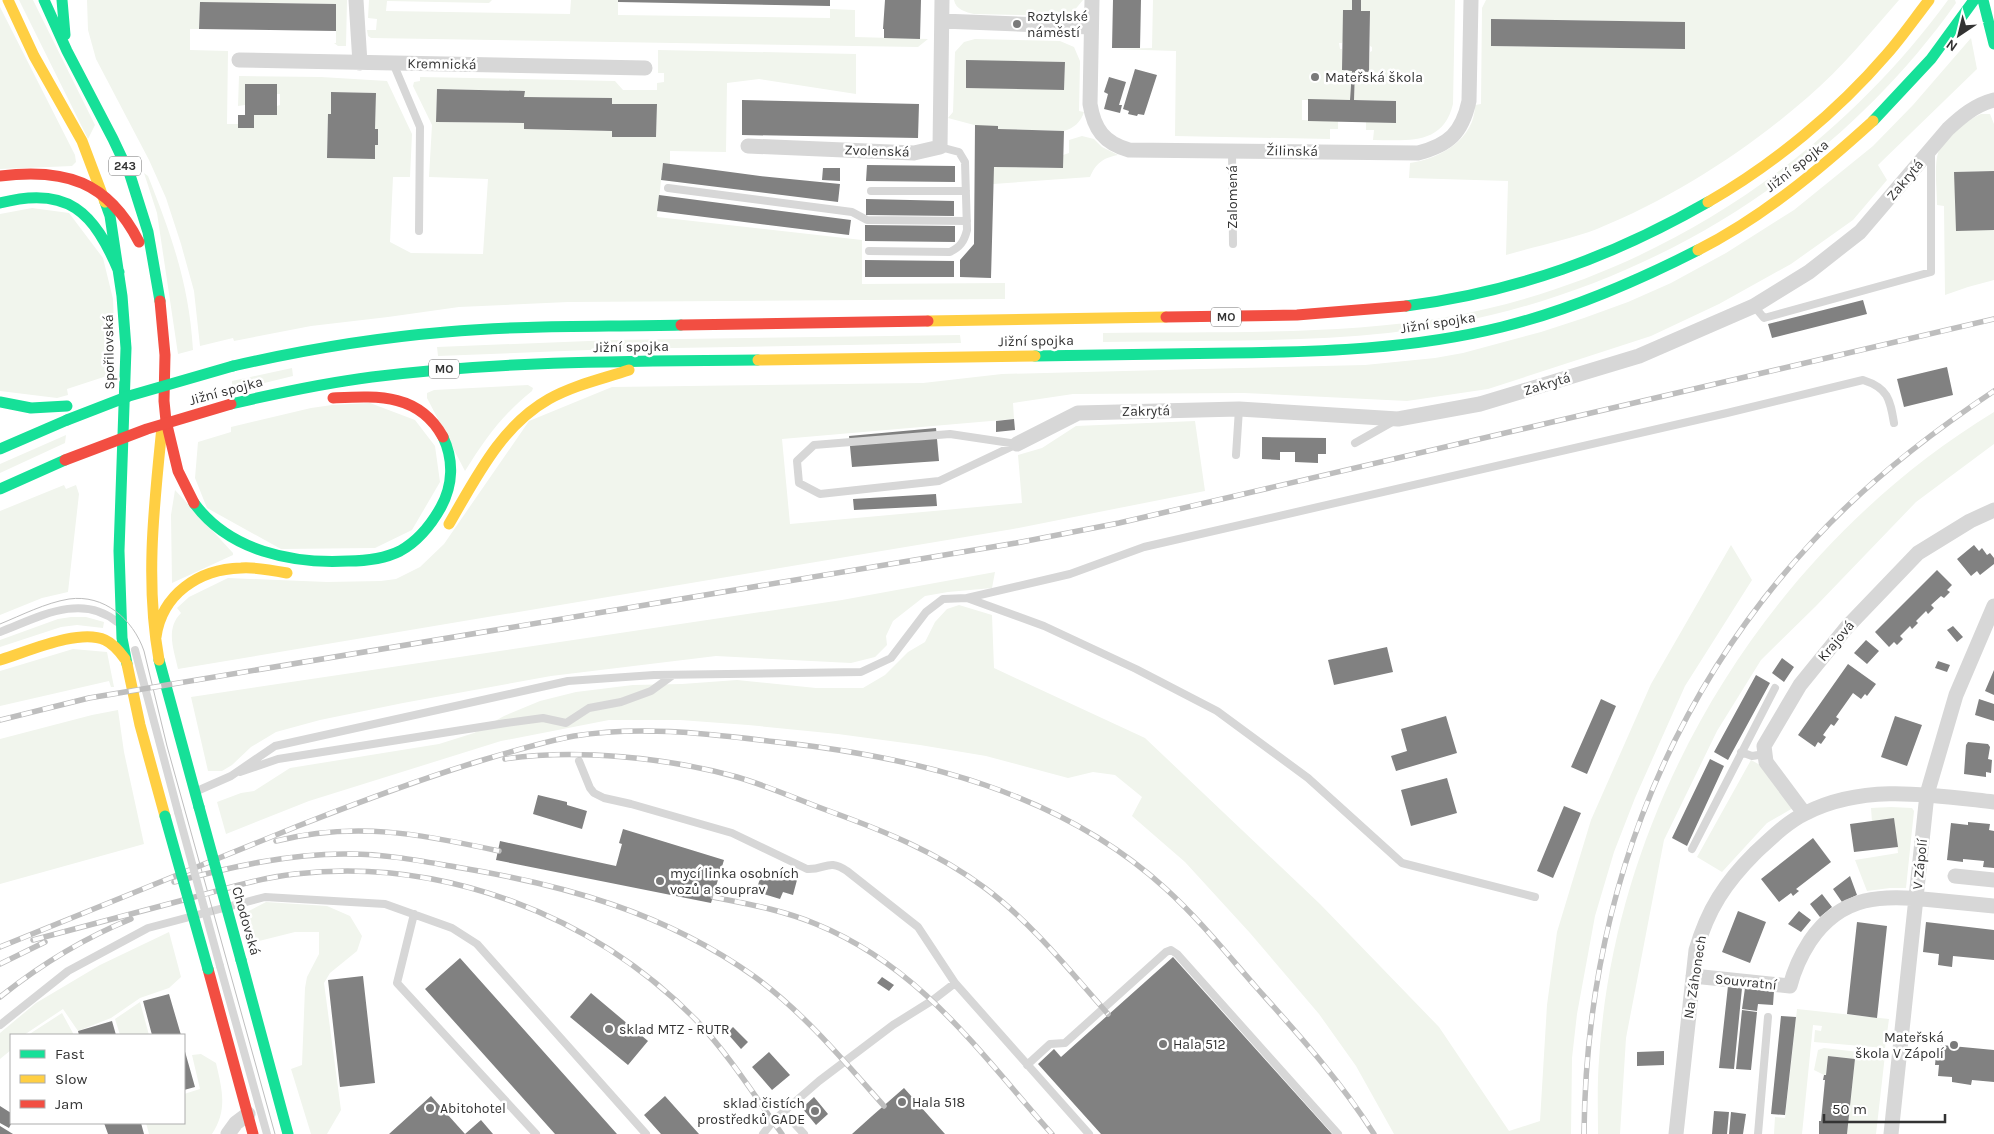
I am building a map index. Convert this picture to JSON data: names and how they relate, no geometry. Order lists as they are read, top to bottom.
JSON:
{
  "streets": {
    "main road": [
      "243",
      "Jižní spojka",
      "MO",
      "Spořilovská",
      "Chodovská"
    ],
    "street": [
      "Kremnická",
      "Zvolenská",
      "Žilinská",
      "Zakrytá",
      "Krajová",
      "V Zápolí",
      "Na Záhonech",
      "Souvratní"
    ],
    "lane": ["Zalomená"]
  },
  "crossings": [
    ["Žilinská", "Zalomená"],
    ["Spořilovská", "Chodovská"],
    ["V Zápolí", "Na Záhonech"],
    ["V Zápolí", "Souvratní"],
    ["Na Záhonech", "Souvratní"]
  ],
  "places": [
    "Roztylské náměstí",
    "Mateřská škola",
    "mycí linka osobních vozů a souprav",
    "sklad MTZ - RUTR",
    "Hala 512",
    "Mateřská škola V Zápolí",
    "Hala 518",
    "Abitohotel",
    "sklad čistích prostředků GADE"
  ],
  "legend": ["Fast", "Slow", "Jam"],
  "scale_bar": "50 m",
  "north": "bottom left"
}
